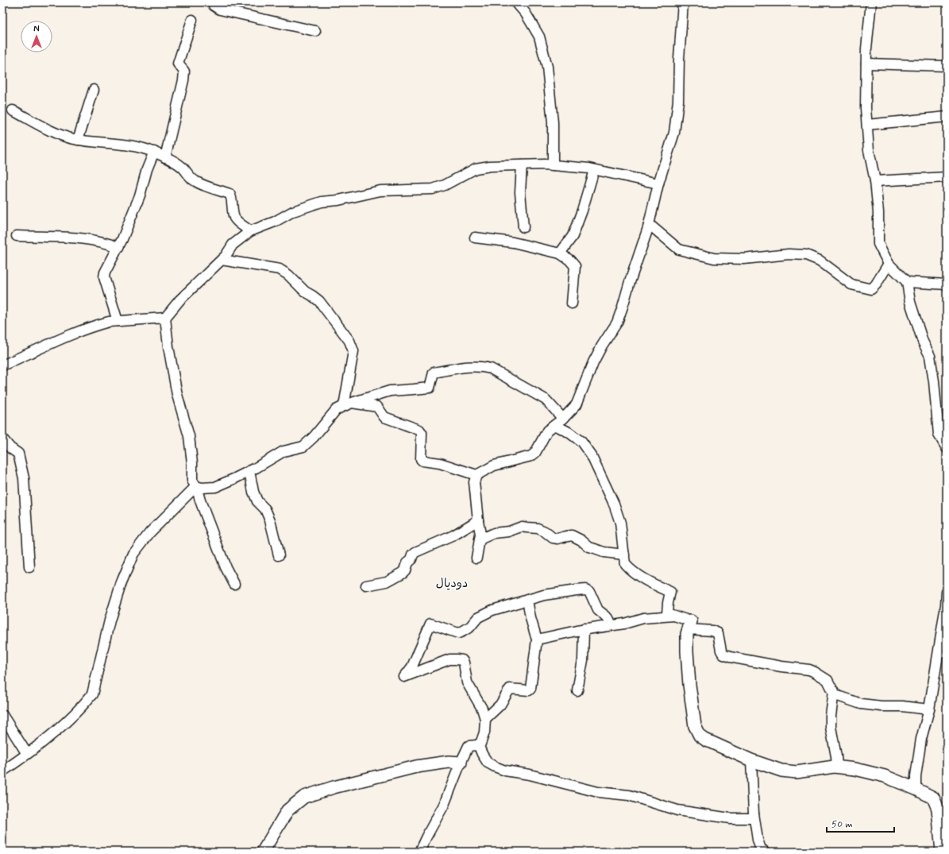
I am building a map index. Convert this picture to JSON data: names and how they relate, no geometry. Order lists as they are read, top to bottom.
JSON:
{
  "districts": ["دودیال"],
  "scale_bar": "50 m",
  "north": "top"
}
